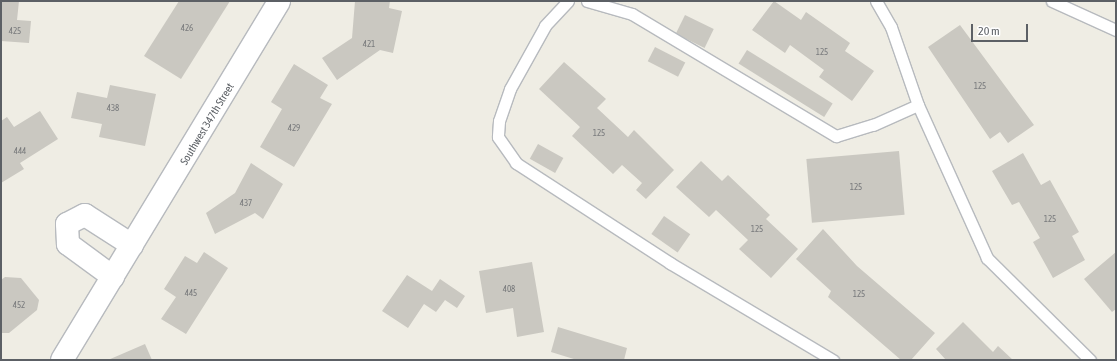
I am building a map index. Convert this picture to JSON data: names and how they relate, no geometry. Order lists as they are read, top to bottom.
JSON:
{
  "streets": {
    "street": ["Southwest 347th Street"]
  },
  "house_numbers": [
    "426",
    "425",
    "421",
    "125",
    "125",
    "438",
    "429",
    "125",
    "444",
    "125",
    "437",
    "125",
    "125",
    "408",
    "445",
    "125",
    "452"
  ],
  "scale_bar": "20 m"
}
